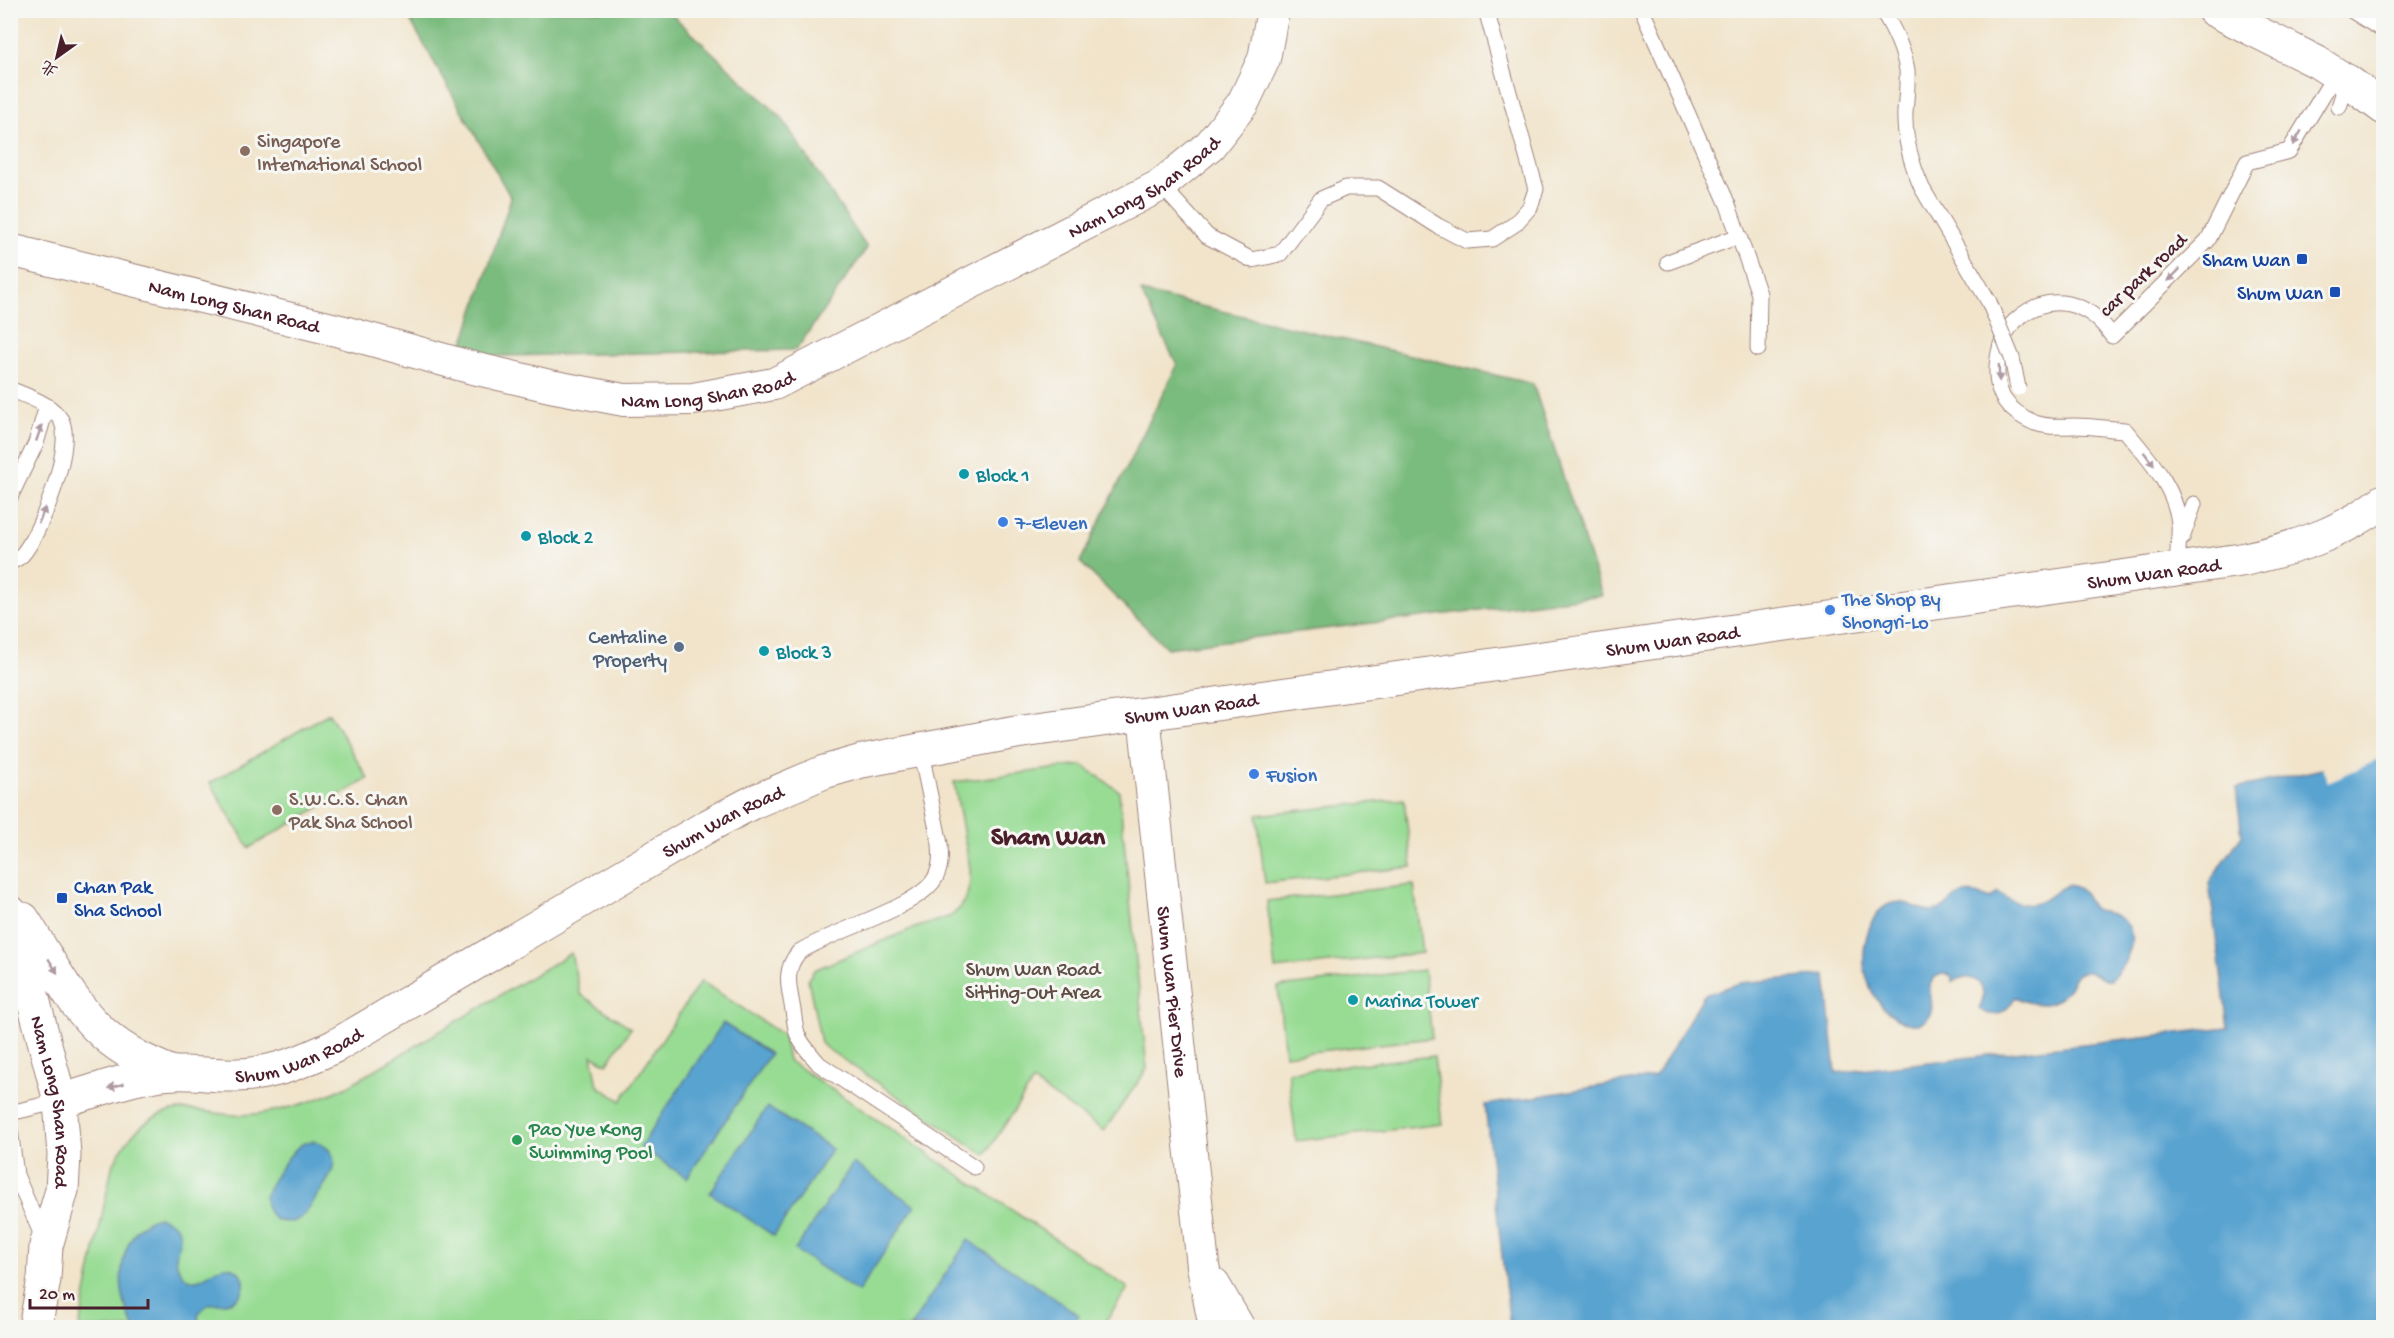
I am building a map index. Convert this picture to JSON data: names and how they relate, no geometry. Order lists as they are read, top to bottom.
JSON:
{
  "streets": {
    "street": ["Nam Long Shan Road", "Shum Wan Road", "Shum Wan Pier Drive"],
    "lane": ["car park road"]
  },
  "crossings": [
    ["Nam Long Shan Road", "Shum Wan Road"],
    ["car park road", "Shum Wan Road"],
    ["Shum Wan Road", "Shum Wan Pier Drive"]
  ],
  "districts": ["Sham Wan"],
  "parks": ["Shum Wan Road Sitting-Out Area"],
  "places": {
    "other": [
      "Singapore International School",
      "Block 1",
      "7-Eleven",
      "Block 2",
      "The Shop By Shongri-Lo",
      "Centaline Property",
      "Block 3",
      "Fusion",
      "S.W.C.S. Chan Pak Sha School",
      "Marina Tower",
      "Pao Yue Kong Swimming Pool"
    ],
    "transit": ["Sham Wan", "Shum Wan", "Chan Pak Sha School"]
  },
  "scale_bar": "20 m",
  "north": "bottom left"
}
